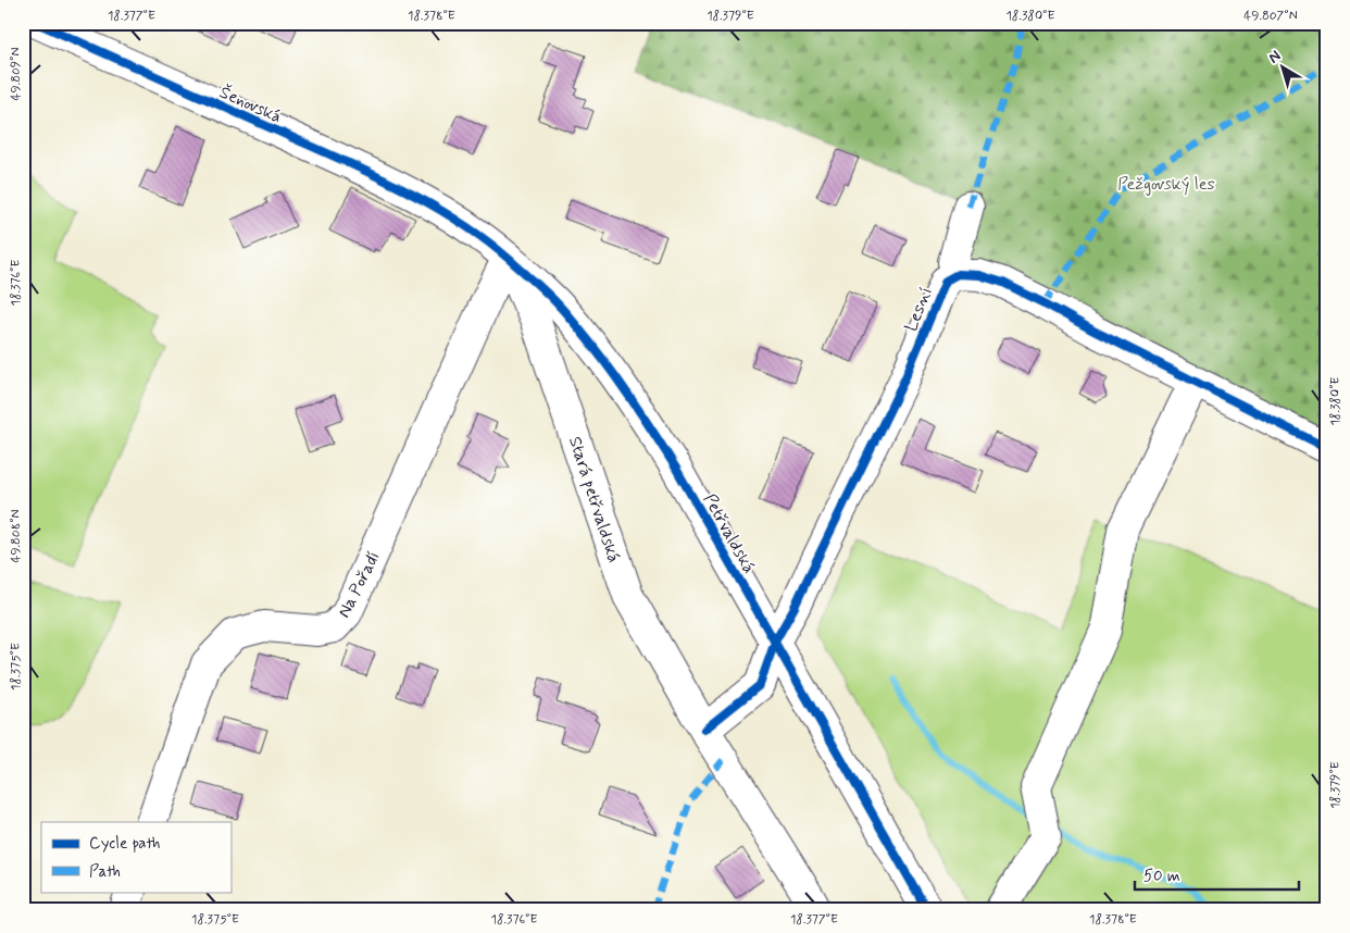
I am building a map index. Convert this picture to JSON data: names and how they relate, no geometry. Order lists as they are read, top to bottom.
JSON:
{
  "streets": {
    "street": [
      "Šenovská",
      "Lesní",
      "Stará petřvaldská",
      "Petřvaldská",
      "Na Pořadí"
    ]
  },
  "crossings": [
    ["Šenovská", "Petřvaldská"],
    ["Lesní", "Petřvaldská"],
    ["Stará petřvaldská", "Petřvaldská"],
    ["Stará petřvaldská", "Na Pořadí"],
    ["Petřvaldská", "Na Pořadí"]
  ],
  "parks": ["Pežgovský les"],
  "legend": ["Cycle path", "Path"],
  "scale_bar": "50 m",
  "north": "top left",
  "coordinates": [
    "18.377°E",
    "18.378°E",
    "18.379°E",
    "18.380°E",
    "49.807°N",
    "49.809°N",
    "18.376°E",
    "49.808°N",
    "18.375°E"
  ]
}
